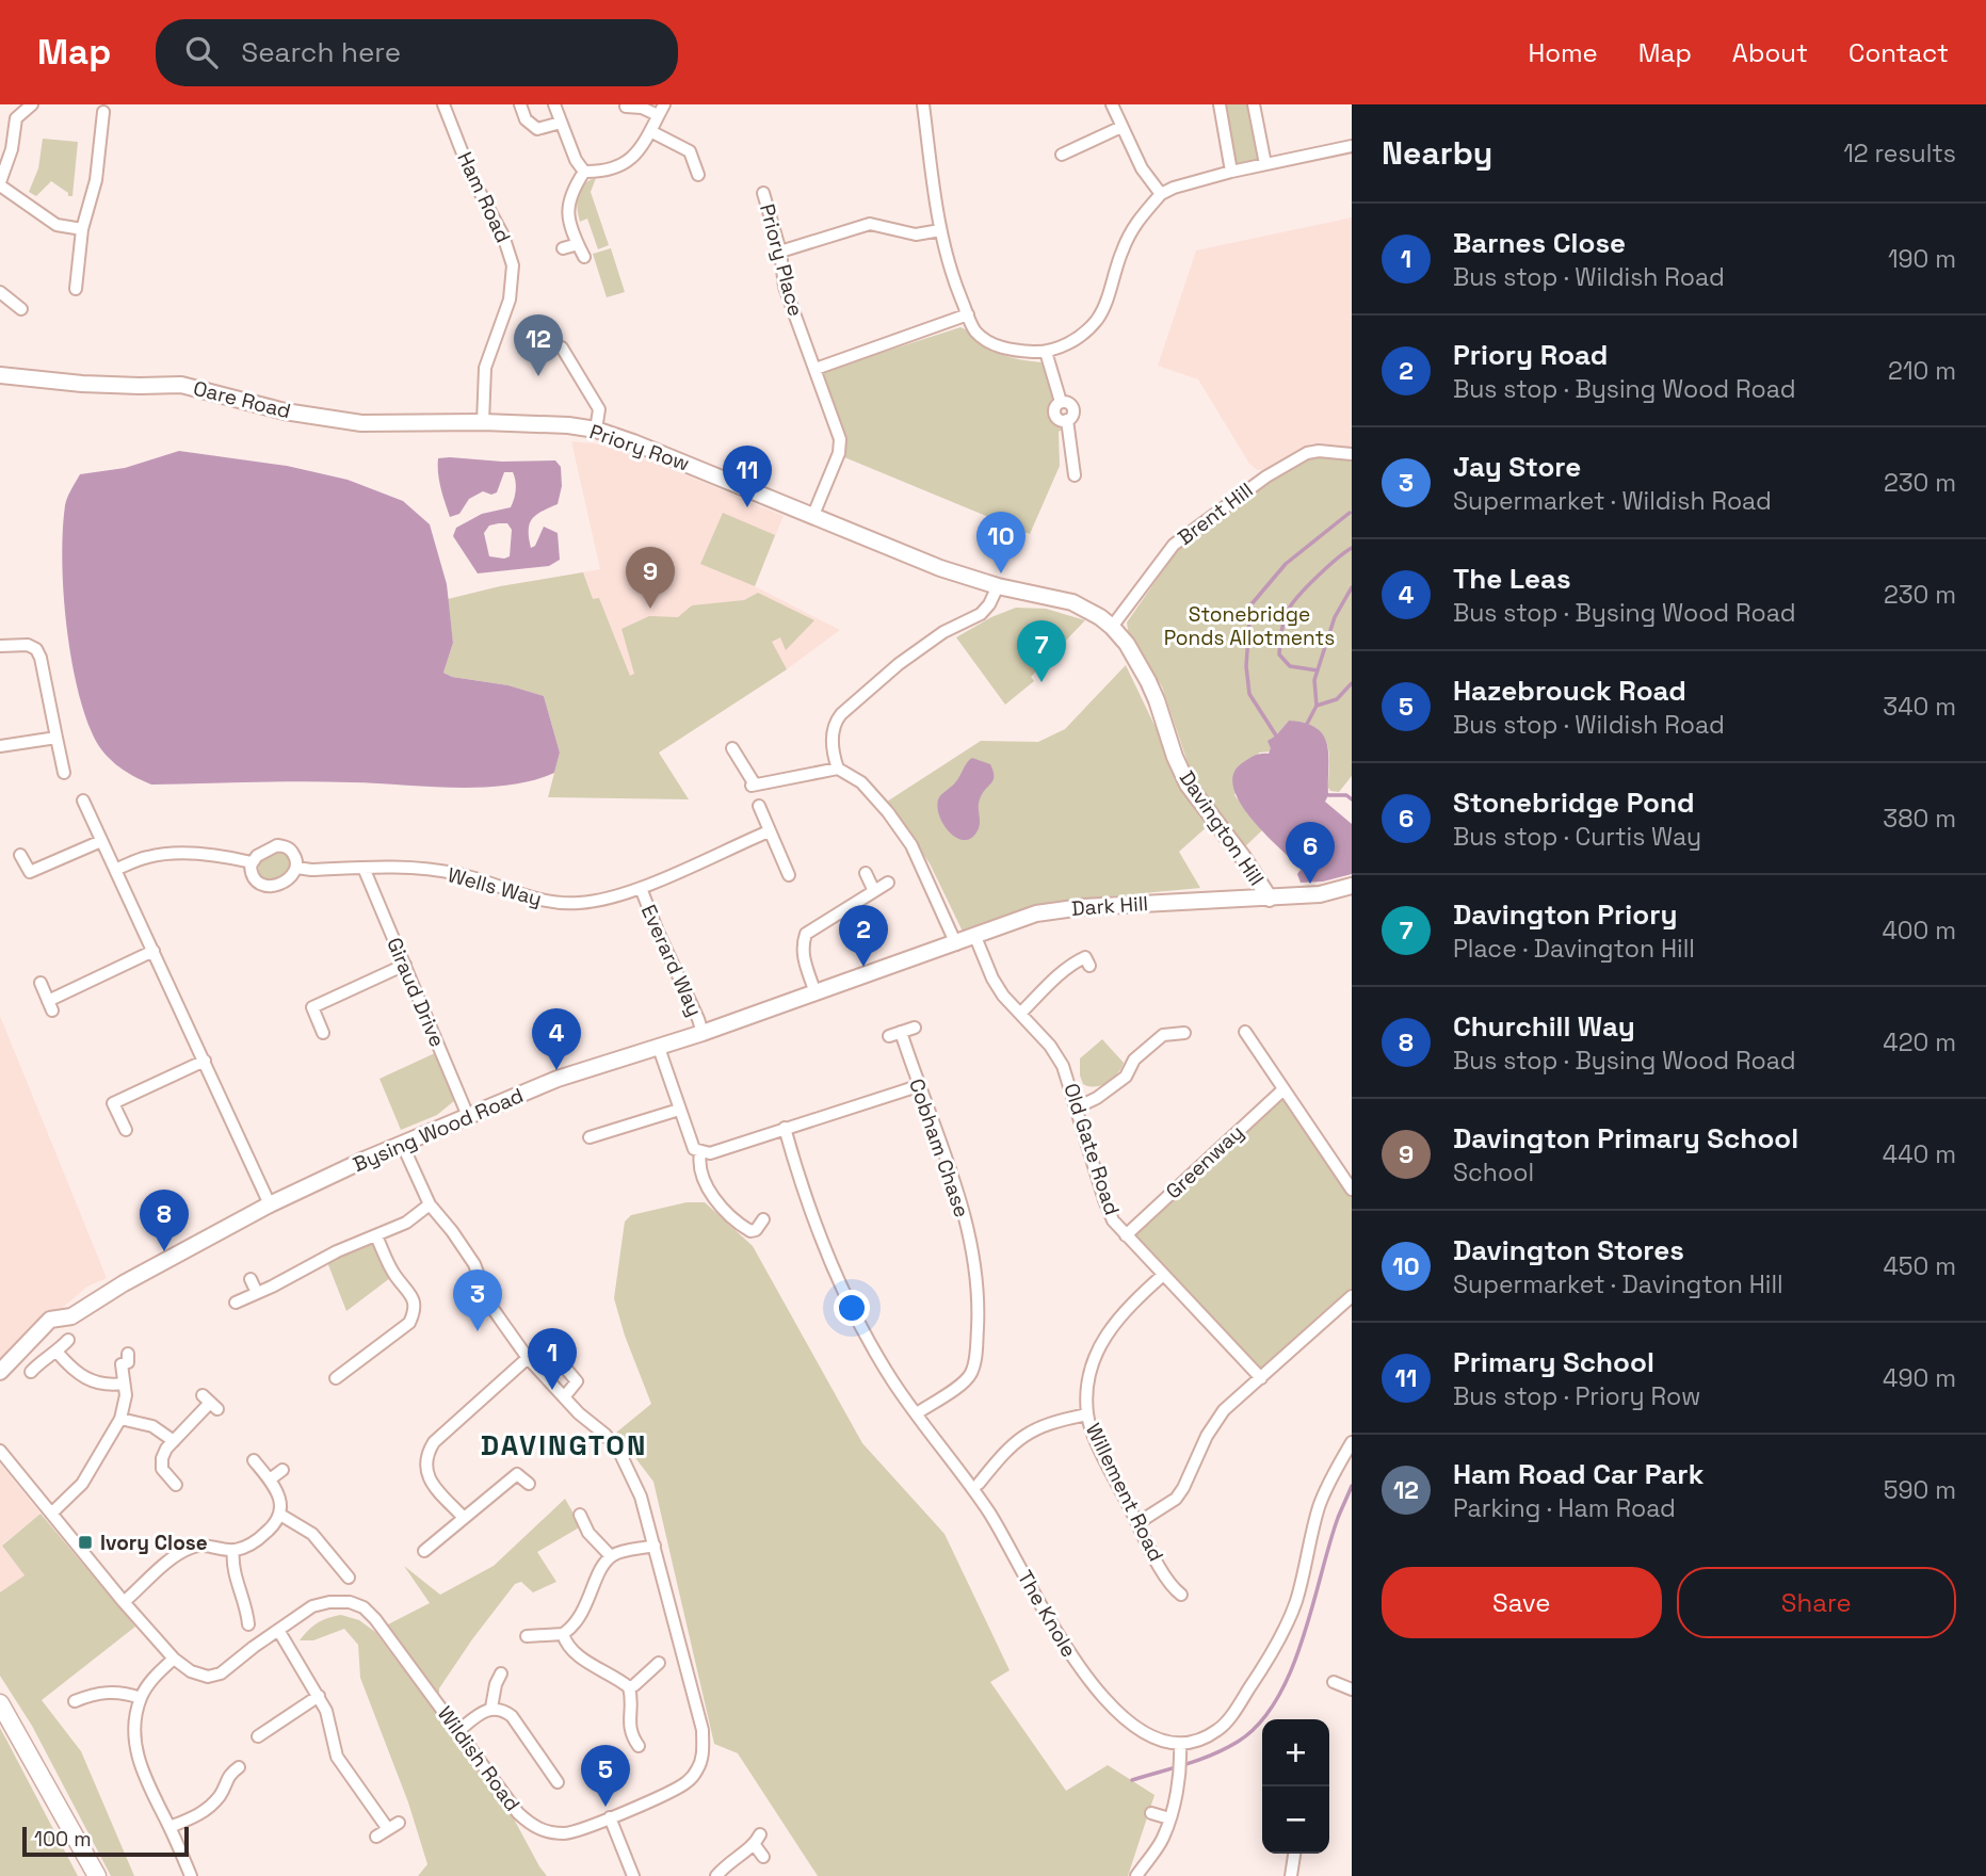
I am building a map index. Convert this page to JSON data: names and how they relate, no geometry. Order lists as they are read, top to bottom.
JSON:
{
  "streets": {
    "street": [
      "Ham Road",
      "Priory Place",
      "Oare Road",
      "Priory Row",
      "Brent Hill",
      "Davington Hill",
      "Wells Way",
      "Dark Hill",
      "Everard Way",
      "Giraud Drive",
      "Bysing Wood Road",
      "Cobham Chase",
      "Old Gate Road",
      "Greenway",
      "Willement Road",
      "The Knole",
      "Wildish Road"
    ]
  },
  "crossings": [
    ["Ham Road", "Oare Road"],
    ["Ham Road", "Priory Row"],
    ["Priory Place", "Priory Row"],
    ["Oare Road", "Priory Row"],
    ["Priory Row", "Davington Hill"],
    ["Brent Hill", "Davington Hill"],
    ["Davington Hill", "Dark Hill"],
    ["Wells Way", "Everard Way"],
    ["Wells Way", "Giraud Drive"],
    ["Dark Hill", "Bysing Wood Road"],
    ["Dark Hill", "Old Gate Road"],
    ["Everard Way", "Bysing Wood Road"],
    ["Giraud Drive", "Bysing Wood Road"],
    ["Bysing Wood Road", "Wildish Road"],
    ["Cobham Chase", "The Knole"],
    ["Old Gate Road", "Greenway"],
    ["Old Gate Road", "Willement Road"]
  ],
  "districts": ["DAVINGTON"],
  "parks": ["Stonebridge Ponds Allotments"],
  "places": {
    "transit": ["Ivory Close"]
  },
  "scale_bar": "100 m",
  "page": {
    "header": "Map",
    "search": "Search here",
    "nav": [
      "Home",
      "Map",
      "About",
      "Contact"
    ],
    "heading": ["Nearby", "12 results"],
    "list": [
      {
        "mark": "1",
        "name": "Barnes Close",
        "note": "Bus stop · Wildish Road",
        "value": "190 m"
      },
      {
        "mark": "2",
        "name": "Priory Road",
        "note": "Bus stop · Bysing Wood Road",
        "value": "210 m"
      },
      {
        "mark": "3",
        "name": "Jay Store",
        "note": "Supermarket · Wildish Road",
        "value": "230 m"
      },
      {
        "mark": "4",
        "name": "The Leas",
        "note": "Bus stop · Bysing Wood Road",
        "value": "230 m"
      },
      {
        "mark": "5",
        "name": "Hazebrouck Road",
        "note": "Bus stop · Wildish Road",
        "value": "340 m"
      },
      {
        "mark": "6",
        "name": "Stonebridge Pond",
        "note": "Bus stop · Curtis Way",
        "value": "380 m"
      },
      {
        "mark": "7",
        "name": "Davington Priory",
        "note": "Place · Davington Hill",
        "value": "400 m"
      },
      {
        "mark": "8",
        "name": "Churchill Way",
        "note": "Bus stop · Bysing Wood Road",
        "value": "420 m"
      },
      {
        "mark": "9",
        "name": "Davington Primary School",
        "note": "School",
        "value": "440 m"
      },
      {
        "mark": "10",
        "name": "Davington Stores",
        "note": "Supermarket · Davington Hill",
        "value": "450 m"
      },
      {
        "mark": "11",
        "name": "Primary School",
        "note": "Bus stop · Priory Row",
        "value": "490 m"
      },
      {
        "mark": "12",
        "name": "Ham Road Car Park",
        "note": "Parking · Ham Road",
        "value": "590 m"
      }
    ],
    "pins": [
      "12",
      "11",
      "10",
      "9",
      "7",
      "6",
      "2",
      "4",
      "8",
      "3",
      "1",
      "5"
    ],
    "buttons": ["Save", "Share"],
    "map_buttons": ["+", "−"],
    "scale": "100 m"
  }
}
